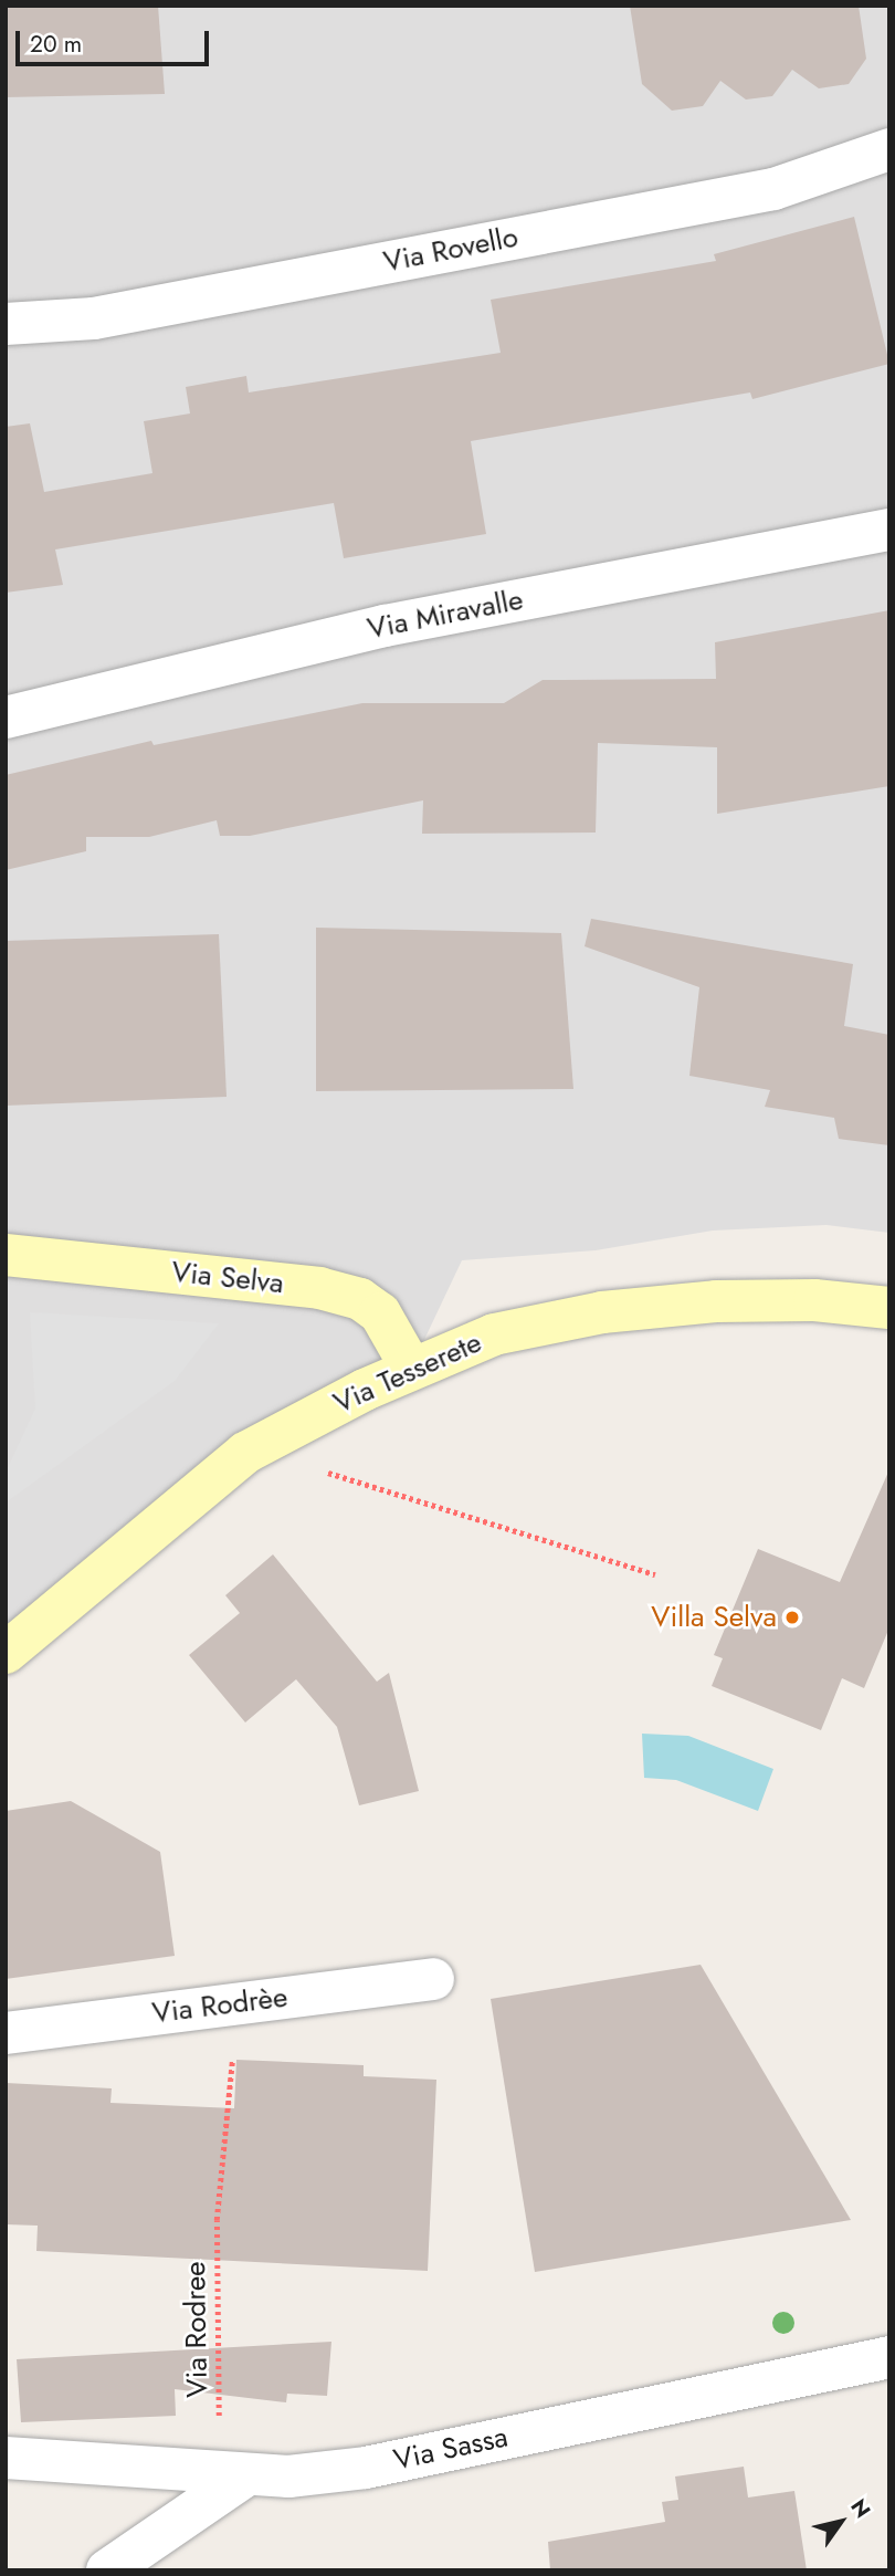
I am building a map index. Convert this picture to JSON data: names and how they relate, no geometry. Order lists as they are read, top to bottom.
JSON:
{
  "streets": {
    "main road": ["Via Selva", "Via Tesserete"],
    "street": [
      "Via Rovello",
      "Via Miravalle",
      "Via Rodrèe",
      "Via Sassa"
    ],
    "path": ["Via Rodree"]
  },
  "crossings": [
    ["Via Selva", "Via Tesserete"]
  ],
  "places": ["Villa Selva"],
  "scale_bar": "20 m",
  "north": "top right"
}
